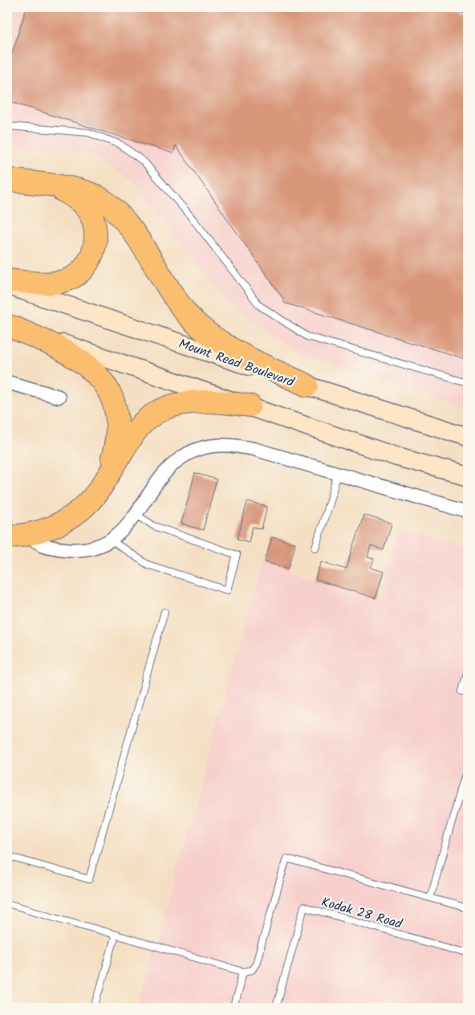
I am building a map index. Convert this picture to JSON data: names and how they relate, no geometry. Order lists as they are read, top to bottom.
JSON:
{
  "streets": {
    "main road": ["Mount Read Boulevard"],
    "lane": ["Kodak 28 Road"]
  }
}
